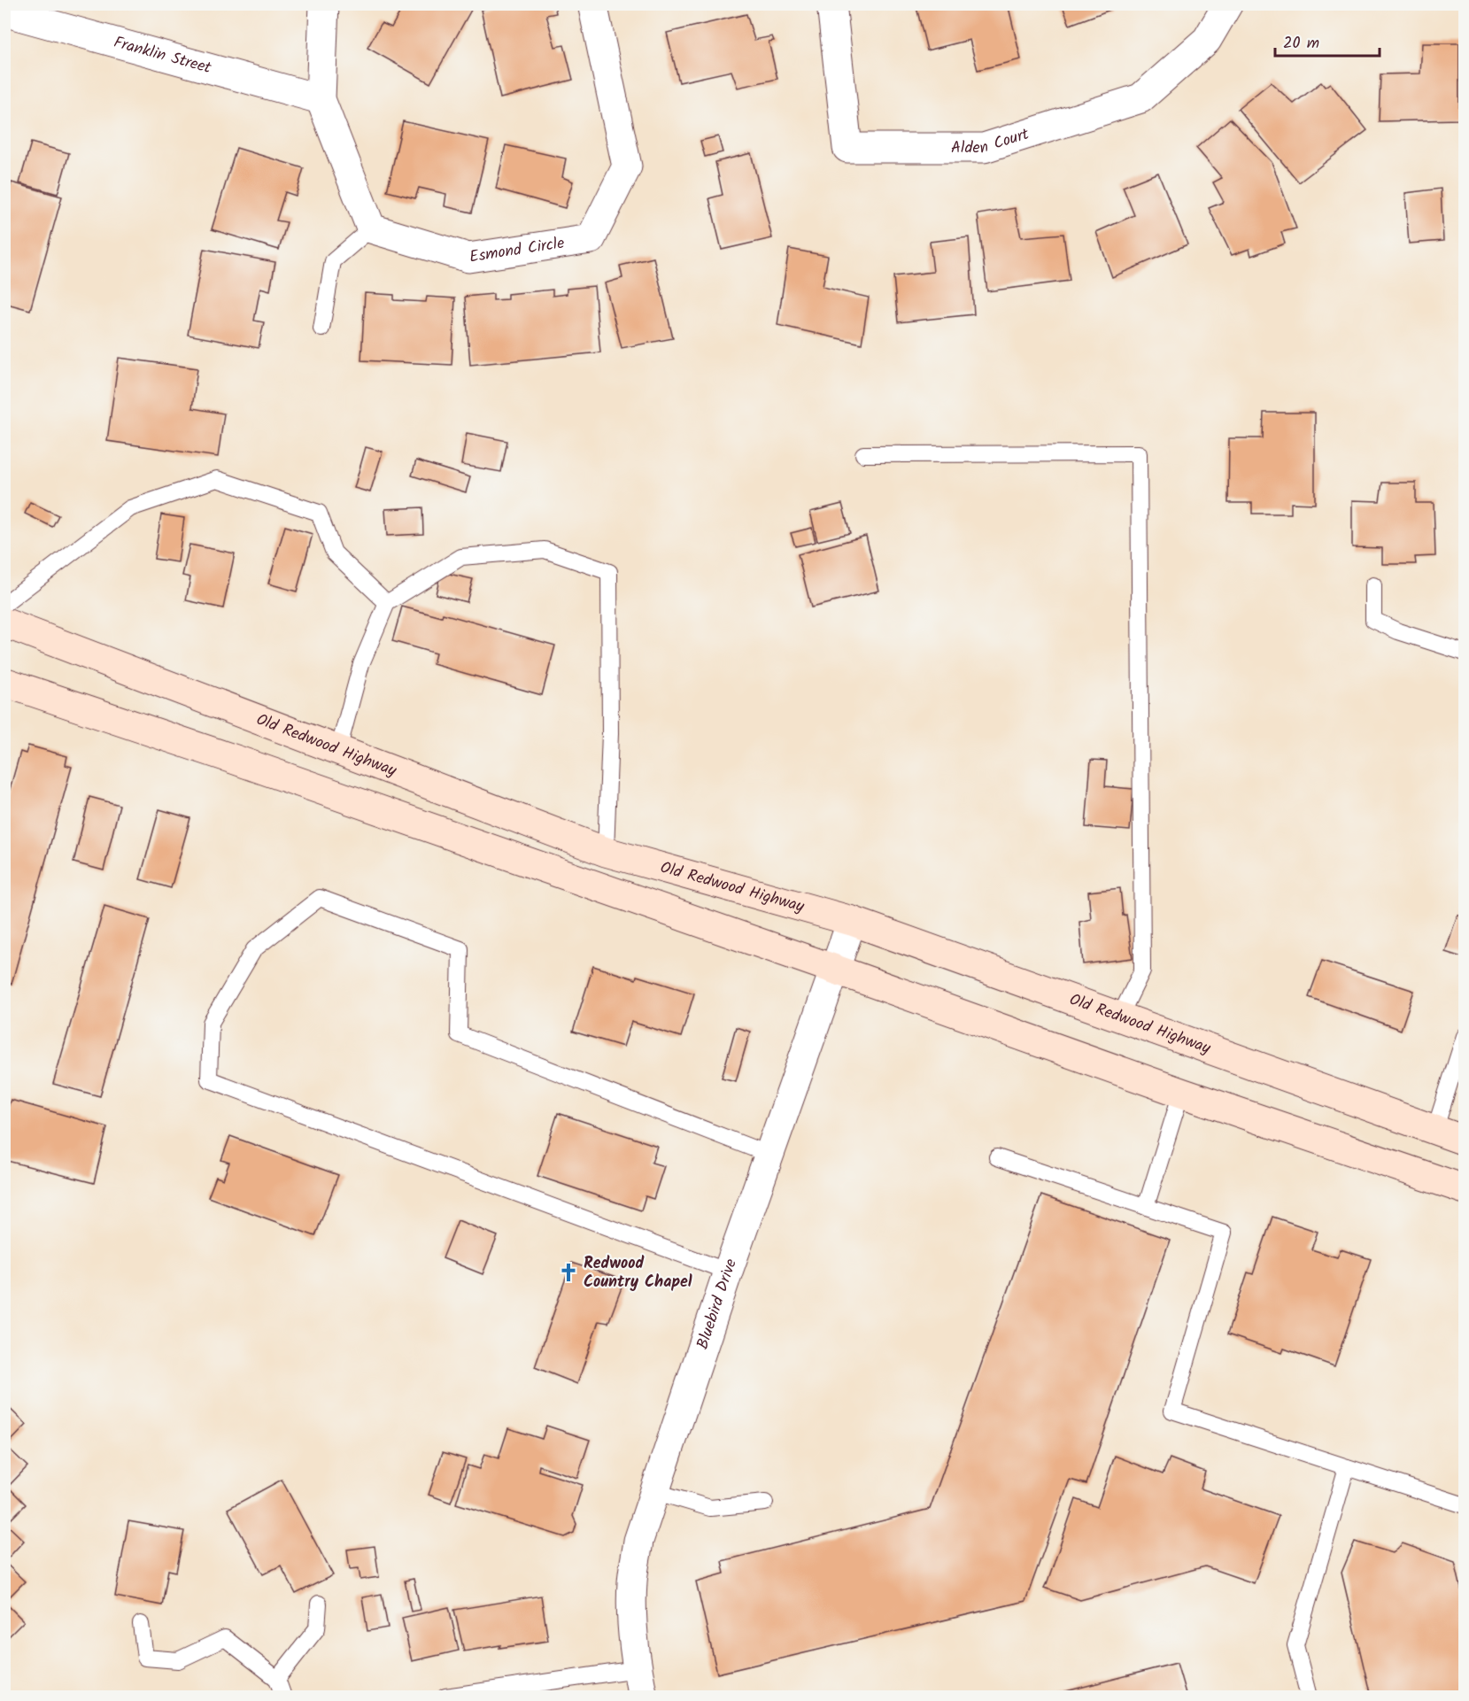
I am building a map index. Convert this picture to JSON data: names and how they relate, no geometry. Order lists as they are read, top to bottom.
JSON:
{
  "streets": {
    "main road": ["Old Redwood Highway"],
    "street": [
      "Franklin Street",
      "Alden Court",
      "Esmond Circle",
      "Bluebird Drive"
    ]
  },
  "crossings": [
    ["Old Redwood Highway", "Bluebird Drive"]
  ],
  "places": {
    "church": ["Redwood Country Chapel"]
  },
  "scale_bar": "20 m"
}
